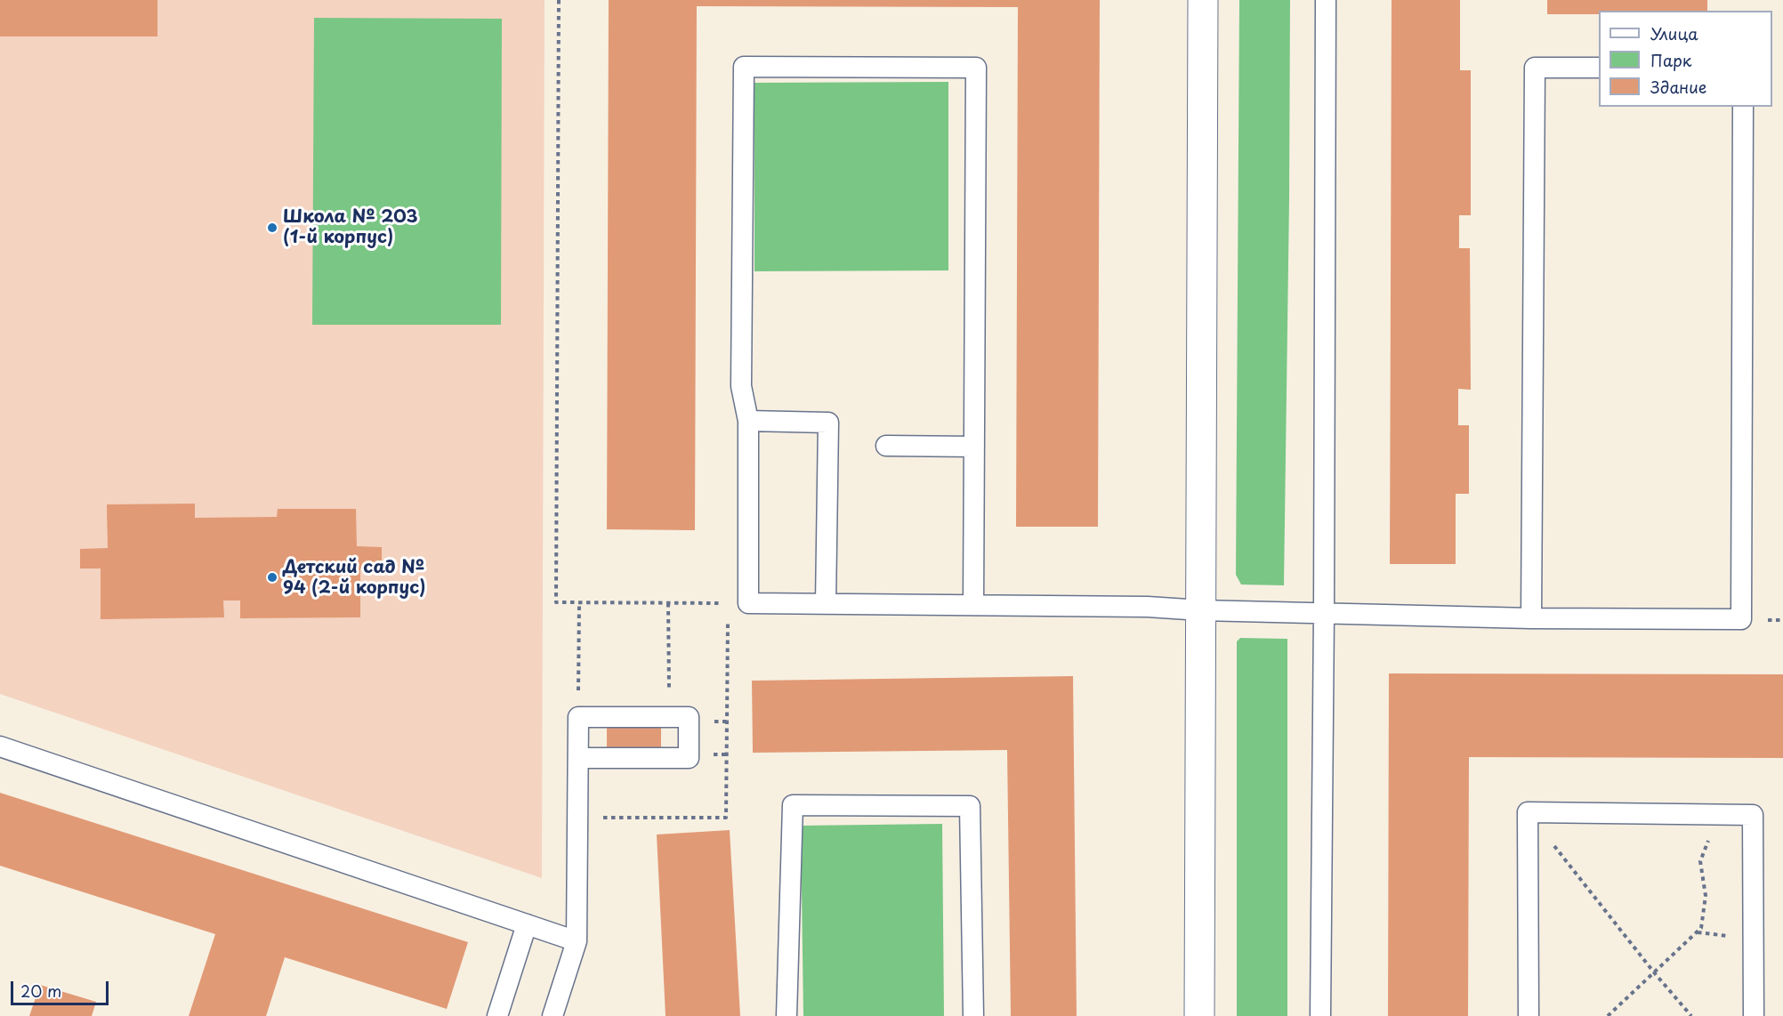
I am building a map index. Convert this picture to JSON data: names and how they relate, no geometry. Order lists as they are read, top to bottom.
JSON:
{
  "places": ["Школа № 203 (1-й корпус)", "Детский сад № 94 (2-й корпус)"],
  "legend": ["Улица", "Парк", "Здание"],
  "scale_bar": "20 m"
}
